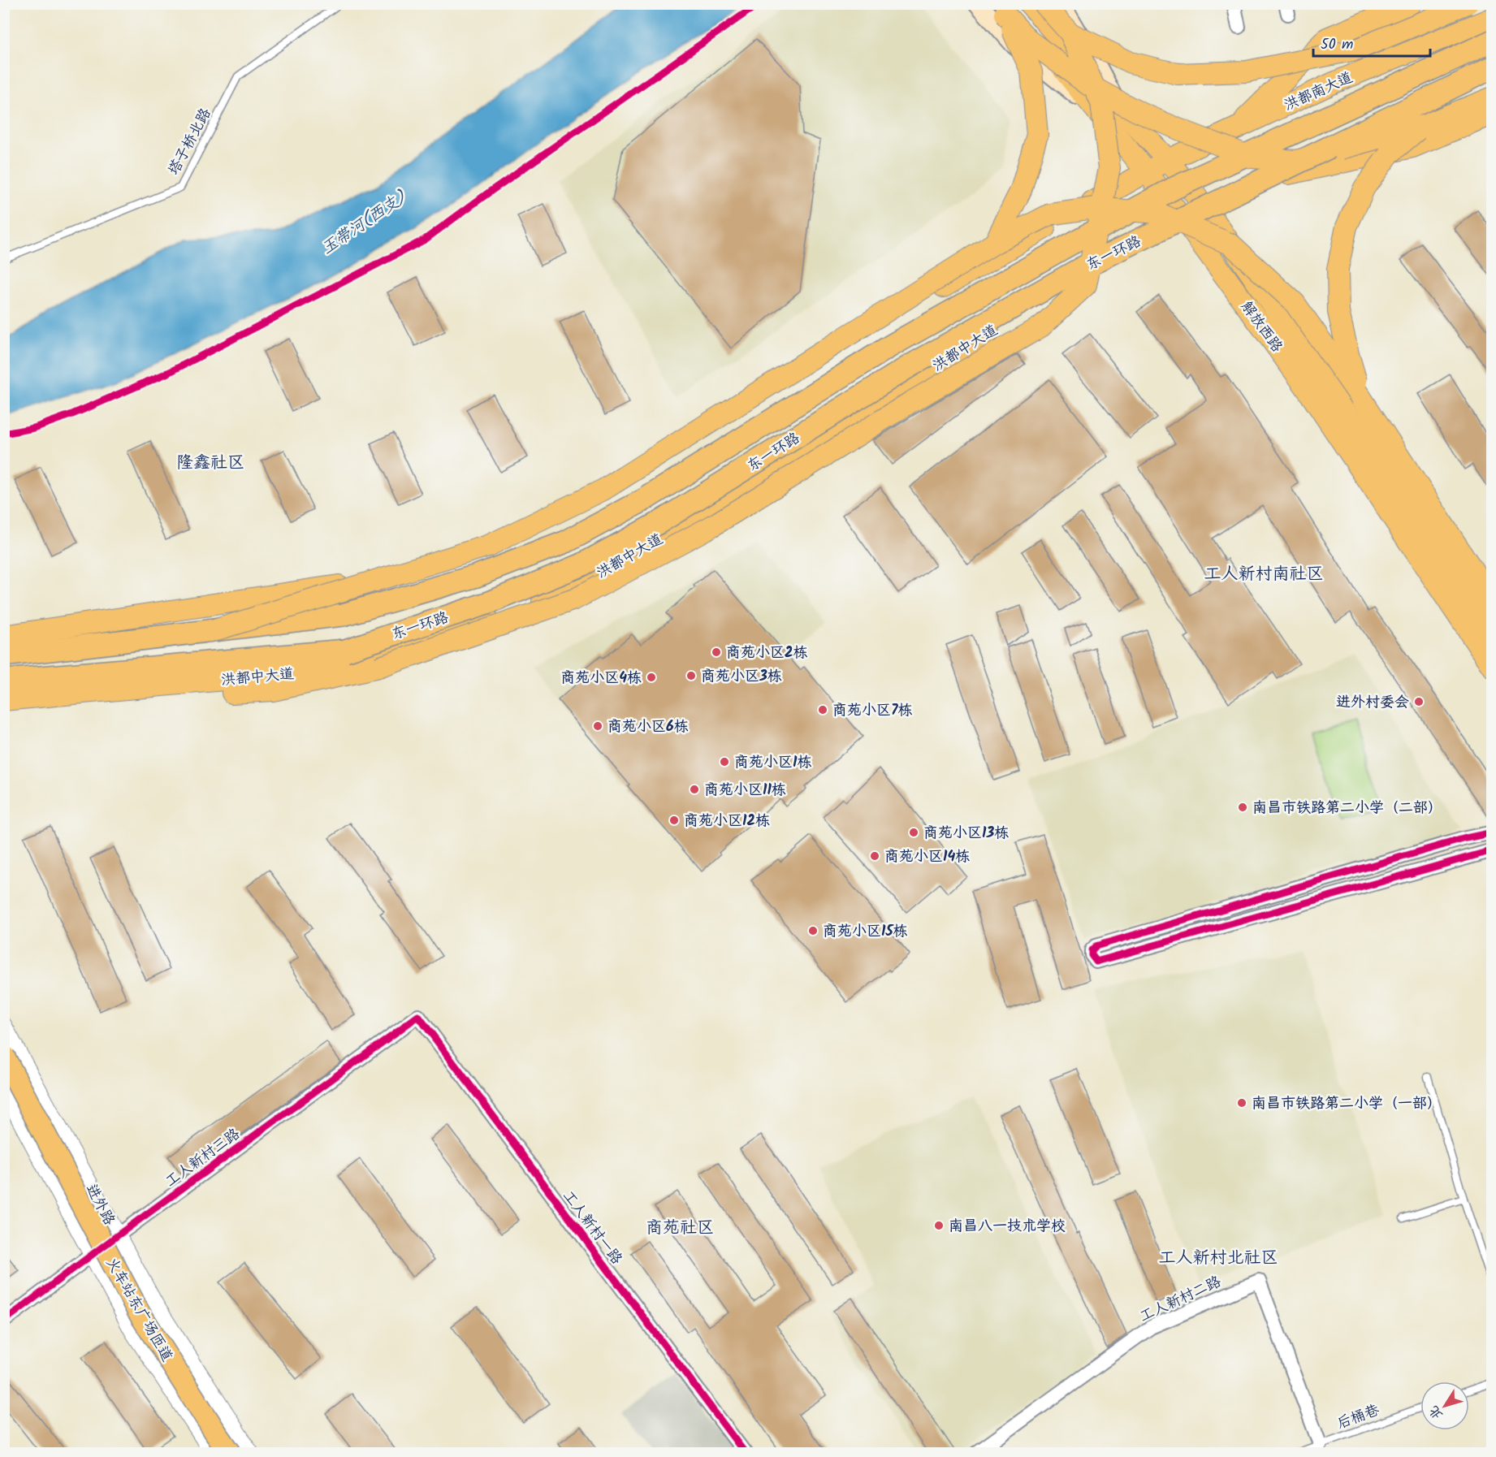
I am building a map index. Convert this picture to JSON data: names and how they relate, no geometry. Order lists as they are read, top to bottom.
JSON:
{
  "streets": {
    "highway": ["东一环路", "火车站东广场匝道"],
    "main road": ["洪都南大道", "解放西路", "洪都中大道"],
    "street": [
      "工人新村三路",
      "进外路",
      "工人新村一路",
      "工人新村二路"
    ],
    "lane": ["塔子桥北路", "后桶巷"]
  },
  "crossings": [
    ["洪都南大道", "解放西路"],
    ["解放西路", "洪都中大道"],
    ["工人新村三路", "进外路"],
    ["工人新村三路", "工人新村一路"],
    ["工人新村二路", "后桶巷"]
  ],
  "districts": [
    "隆鑫社区",
    "工人新村南社区",
    "商苑社区",
    "工人新村北社区"
  ],
  "water": ["玉带河(西支)"],
  "places": [
    "商苑小区2栋",
    "商苑小区3栋",
    "商苑小区4栋",
    "进外村委会",
    "商苑小区7栋",
    "商苑小区6栋",
    "商苑小区1栋",
    "商苑小区11栋",
    "南昌市铁路第二小学（二部）",
    "商苑小区12栋",
    "商苑小区13栋",
    "商苑小区14栋",
    "商苑小区15栋",
    "南昌市铁路第二小学（一部）",
    "南昌八一技术学校"
  ],
  "scale_bar": "50 m",
  "north": "bottom left"
}
